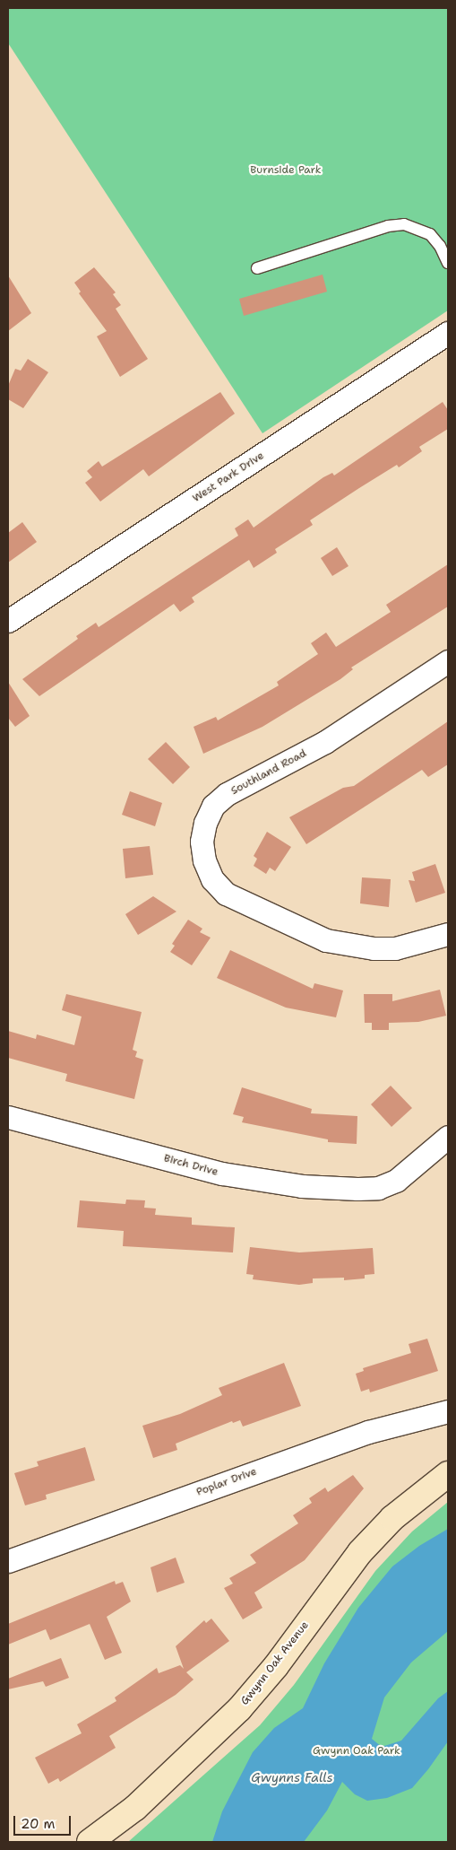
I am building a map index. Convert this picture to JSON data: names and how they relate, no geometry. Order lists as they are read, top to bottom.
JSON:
{
  "streets": {
    "main road": ["Gwynn Oak Avenue"],
    "street": [
      "West Park Drive",
      "Southland Road",
      "Birch Drive",
      "Poplar Drive"
    ]
  },
  "water": ["Gwynns Falls"],
  "parks": ["Burnside Park", "Gwynn Oak Park"],
  "scale_bar": "20 m"
}
